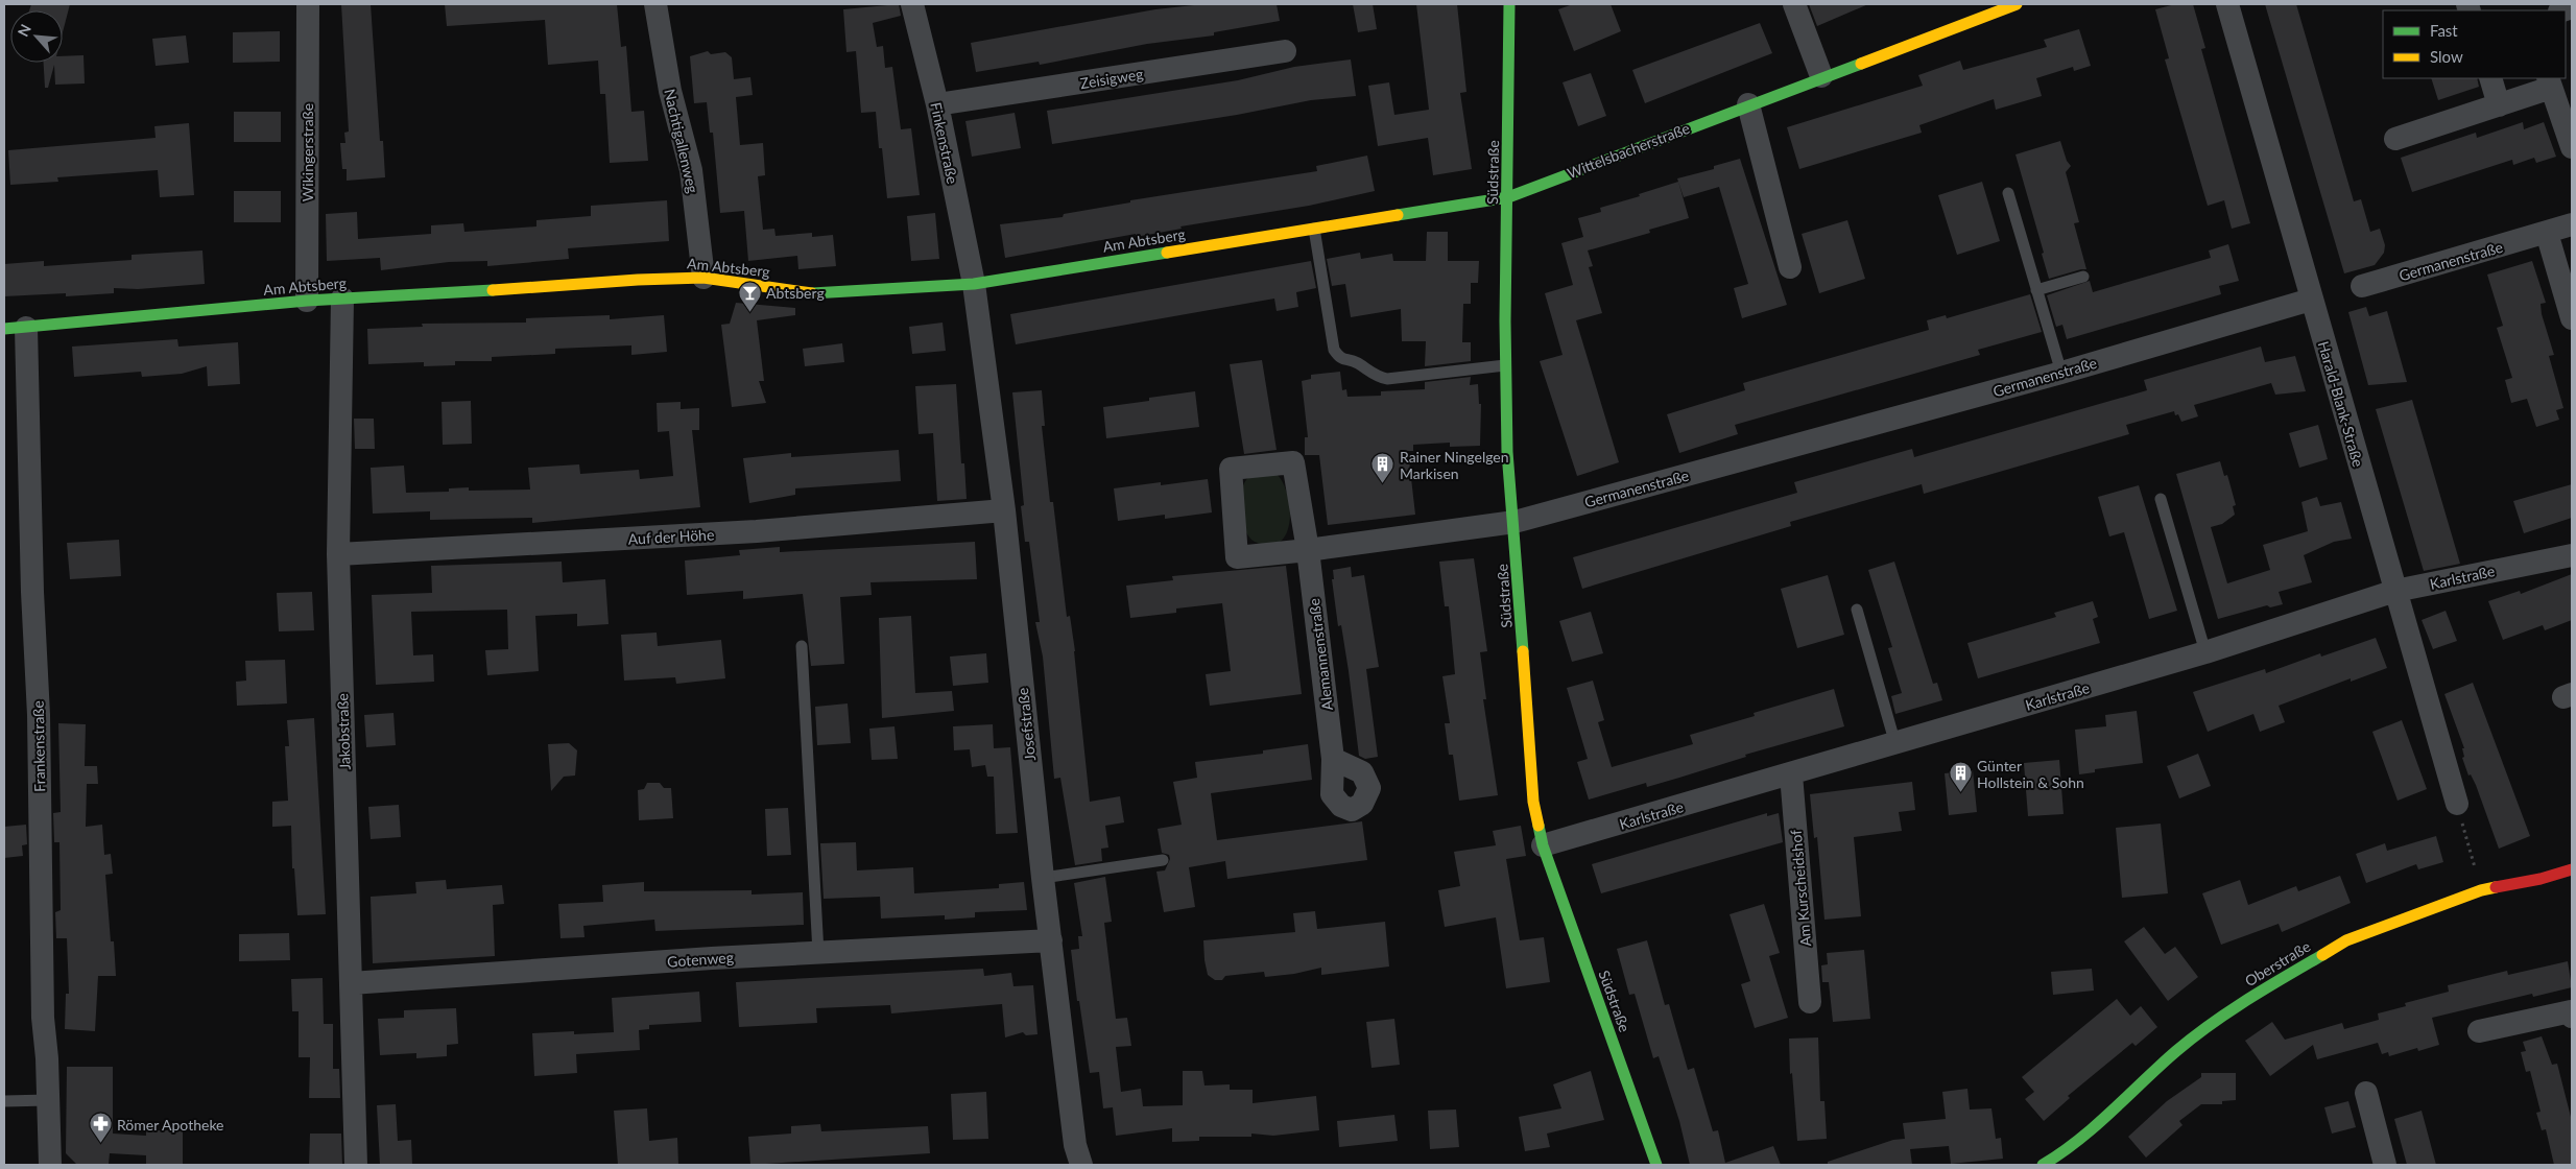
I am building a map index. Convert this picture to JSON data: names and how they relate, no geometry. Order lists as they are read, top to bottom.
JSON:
{
  "streets": {
    "street": [
      "Zeisigweg",
      "Nachtigallenweg",
      "Finkenstraße",
      "Wittelsbacherstraße",
      "Wikingerstraße",
      "Südstraße",
      "Am Abtsberg",
      "Germanenstraße",
      "Harald-Blank-Straße",
      "Auf der Höhe",
      "Karlstraße",
      "Alemannenstraße",
      "Josefstraße",
      "Jakobstraße",
      "Frankenstraße",
      "Am Kurscheidshof",
      "Gotenweg",
      "Oberstraße"
    ]
  },
  "crossings": [
    ["Zeisigweg", "Finkenstraße"],
    ["Nachtigallenweg", "Am Abtsberg"],
    ["Finkenstraße", "Am Abtsberg"],
    ["Finkenstraße", "Josefstraße"],
    ["Wittelsbacherstraße", "Südstraße"],
    ["Wittelsbacherstraße", "Am Abtsberg"],
    ["Wikingerstraße", "Am Abtsberg"],
    ["Südstraße", "Am Abtsberg"],
    ["Südstraße", "Germanenstraße"],
    ["Südstraße", "Karlstraße"],
    ["Südstraße", "Alemannenstraße"],
    ["Am Abtsberg", "Josefstraße"],
    ["Am Abtsberg", "Jakobstraße"],
    ["Am Abtsberg", "Frankenstraße"],
    ["Germanenstraße", "Harald-Blank-Straße"],
    ["Germanenstraße", "Alemannenstraße"],
    ["Harald-Blank-Straße", "Karlstraße"],
    ["Auf der Höhe", "Josefstraße"],
    ["Auf der Höhe", "Jakobstraße"],
    ["Karlstraße", "Am Kurscheidshof"],
    ["Josefstraße", "Gotenweg"],
    ["Jakobstraße", "Gotenweg"]
  ],
  "places": {
    "bar": ["Abtsberg"],
    "building": ["Rainer Ningelgen Markisen", "Günter Hollstein & Sohn"],
    "pharmacy": ["Römer Apotheke"]
  },
  "legend": ["Fast", "Slow"],
  "north": "top left"
}
